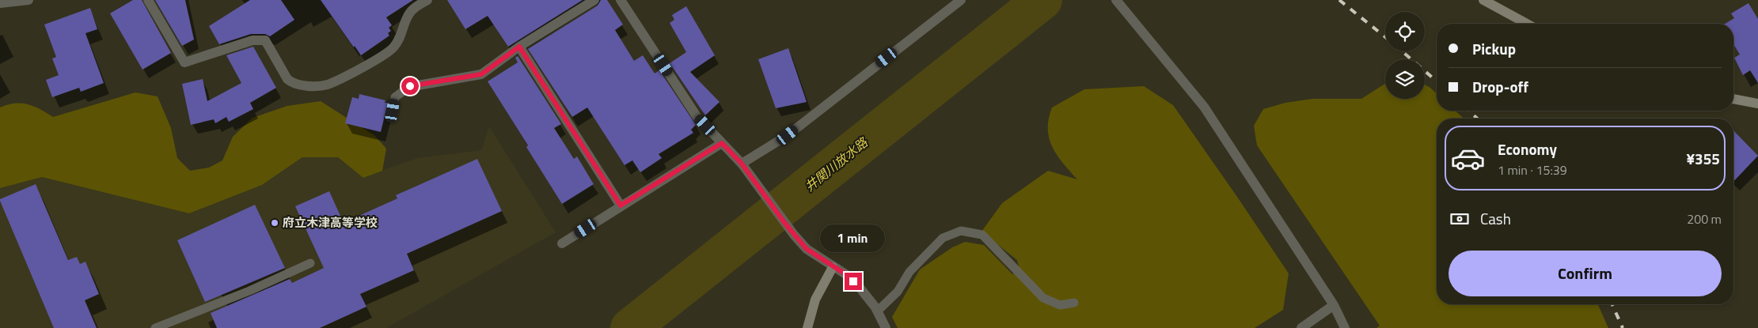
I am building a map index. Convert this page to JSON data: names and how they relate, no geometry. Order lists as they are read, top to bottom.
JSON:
{
  "water": ["井関川放水路"],
  "places": ["府立木津高等学校"],
  "page": {
    "banner": ["Pickup", "Drop-off"],
    "list": [
      {
        "name": "Economy",
        "note": "1 min · 15:39",
        "value": "¥355"
      }
    ],
    "pay": ["Cash", "200 m"],
    "bubble": "1 min",
    "buttons": "Confirm"
  }
}
